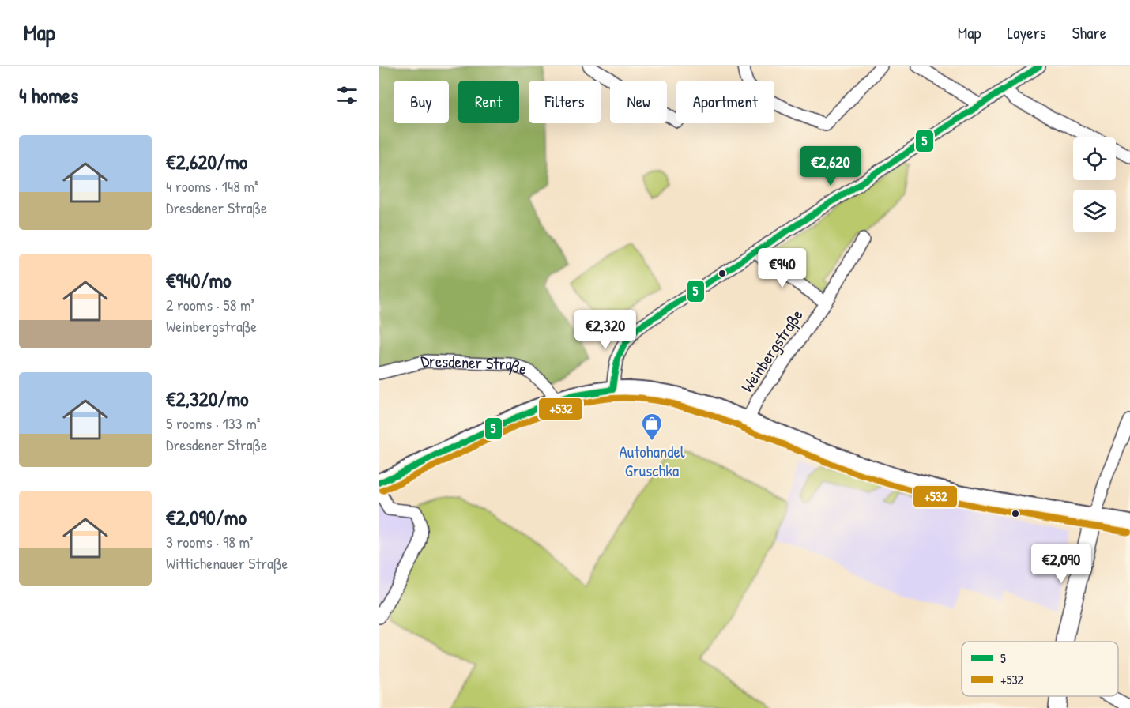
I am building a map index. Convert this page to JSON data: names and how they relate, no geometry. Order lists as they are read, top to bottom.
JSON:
{
  "streets": {
    "street": ["Weinbergstraße", "Dresdener Straße"]
  },
  "places": {
    "shop": ["Autohandel Gruschka"]
  },
  "lines": ["transit line 5", "transit line +532"],
  "legend": ["5", "+532"],
  "page": {
    "header": "Map",
    "nav": ["Map", "Layers", "Share"],
    "heading": "4 homes",
    "chip": [
      "Buy",
      "Rent",
      "Filters",
      "New",
      "Apartment"
    ],
    "list": [
      {
        "name": "€2,620/mo",
        "note": "4 rooms · 148 m² · Dresdener Straße"
      },
      {
        "name": "€940/mo",
        "note": "2 rooms · 58 m² · Weinbergstraße"
      },
      {
        "name": "€2,320/mo",
        "note": "5 rooms · 133 m² · Dresdener Straße"
      },
      {
        "name": "€2,090/mo",
        "note": "3 rooms · 98 m² · Wittichenauer Straße"
      }
    ],
    "price": [
      "€2,620",
      "€940",
      "€2,320",
      "€2,090"
    ]
  }
}
